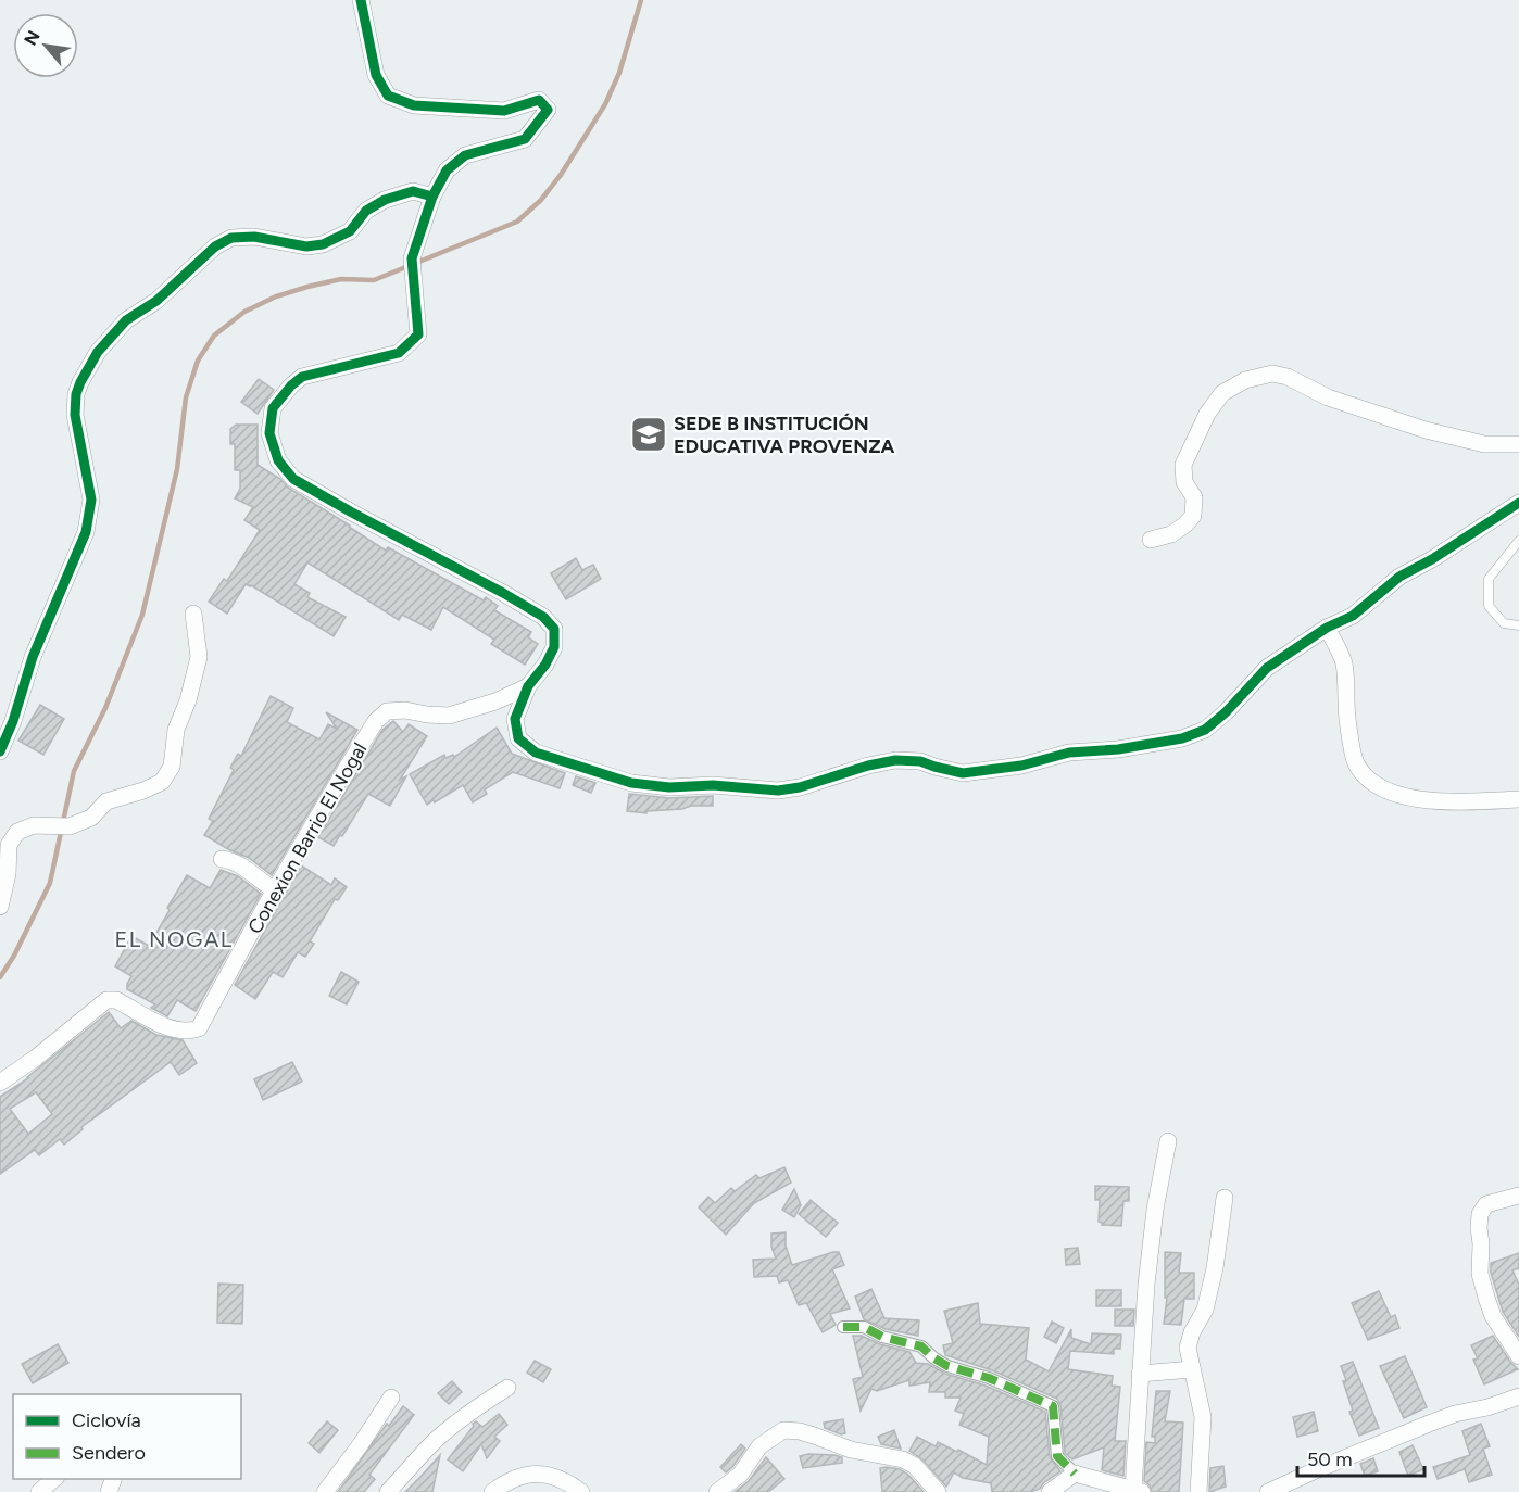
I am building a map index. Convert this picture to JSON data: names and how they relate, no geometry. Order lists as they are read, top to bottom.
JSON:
{
  "streets": {
    "street": ["Conexion Barrio El Nogal"]
  },
  "districts": ["EL NOGAL"],
  "places": {
    "school or university": ["SEDE B INSTITUCIÓN EDUCATIVA PROVENZA"]
  },
  "legend": ["Ciclovía", "Sendero"],
  "scale_bar": "50 m",
  "north": "top left"
}
